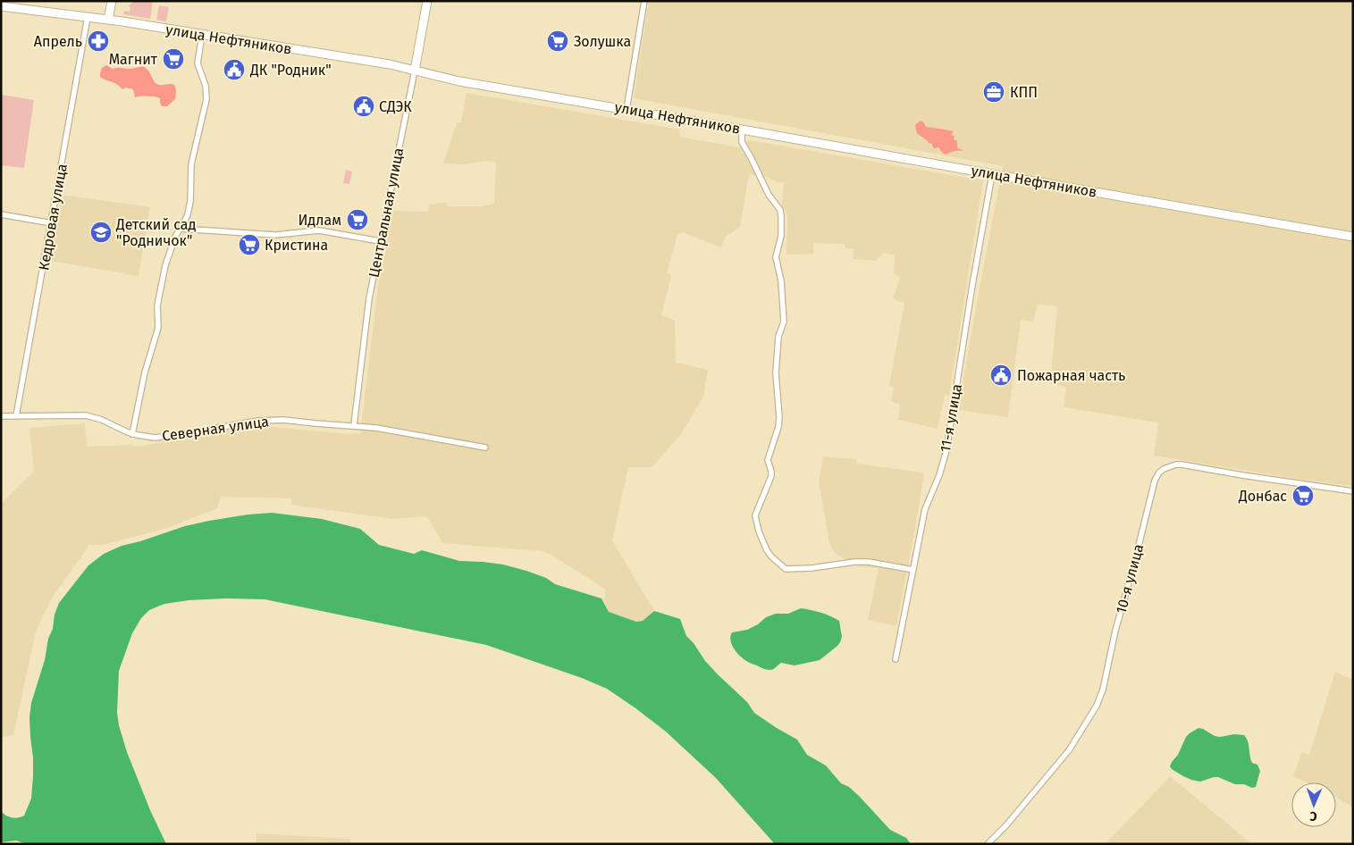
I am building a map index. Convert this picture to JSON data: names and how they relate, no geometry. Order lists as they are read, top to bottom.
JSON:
{
  "streets": {
    "street": [
      "улица Нефтяников",
      "Центральная улица",
      "Кедровая улица",
      "11-я улица",
      "Северная улица",
      "10-я улица"
    ]
  },
  "crossings": [
    ["улица Нефтяников", "Центральная улица"],
    ["улица Нефтяников", "Кедровая улица"],
    ["улица Нефтяников", "11-я улица"],
    ["Центральная улица", "Северная улица"],
    ["Кедровая улица", "Северная улица"]
  ],
  "places": {
    "pharmacy": ["Апрель"],
    "supermarket": [
      "Золушка",
      "Магнит",
      "Идлам",
      "Кристина",
      "Донбас"
    ],
    "public building": ["ДК \"Родник\"", "СДЭК", "Пожарная часть"],
    "office": ["КПП"],
    "school or university": ["Детский сад \"Родничок\""]
  },
  "north": "bottom"
}
